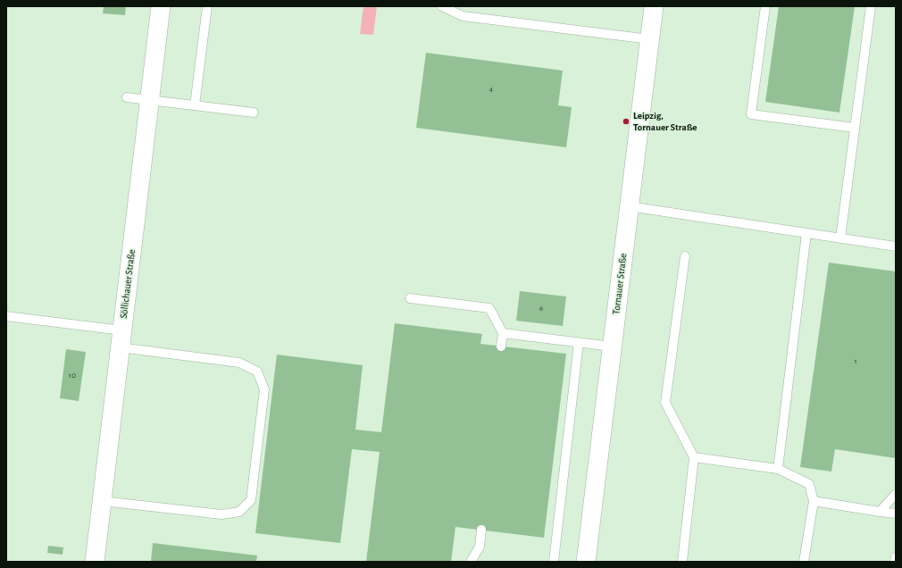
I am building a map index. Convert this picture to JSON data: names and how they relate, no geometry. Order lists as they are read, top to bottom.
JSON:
{
  "streets": {
    "street": ["Söllichauer Straße", "Tornauer Straße"]
  },
  "places": ["Leipzig, Tornauer Straße"],
  "house_numbers": [
    "4",
    "6",
    "1",
    "10"
  ]
}
